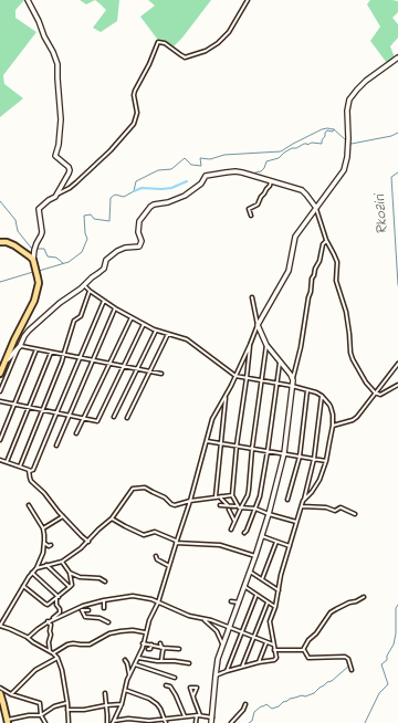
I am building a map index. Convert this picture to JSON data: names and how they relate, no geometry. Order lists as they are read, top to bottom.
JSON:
{
  "water": ["Rkoziri"]
}
